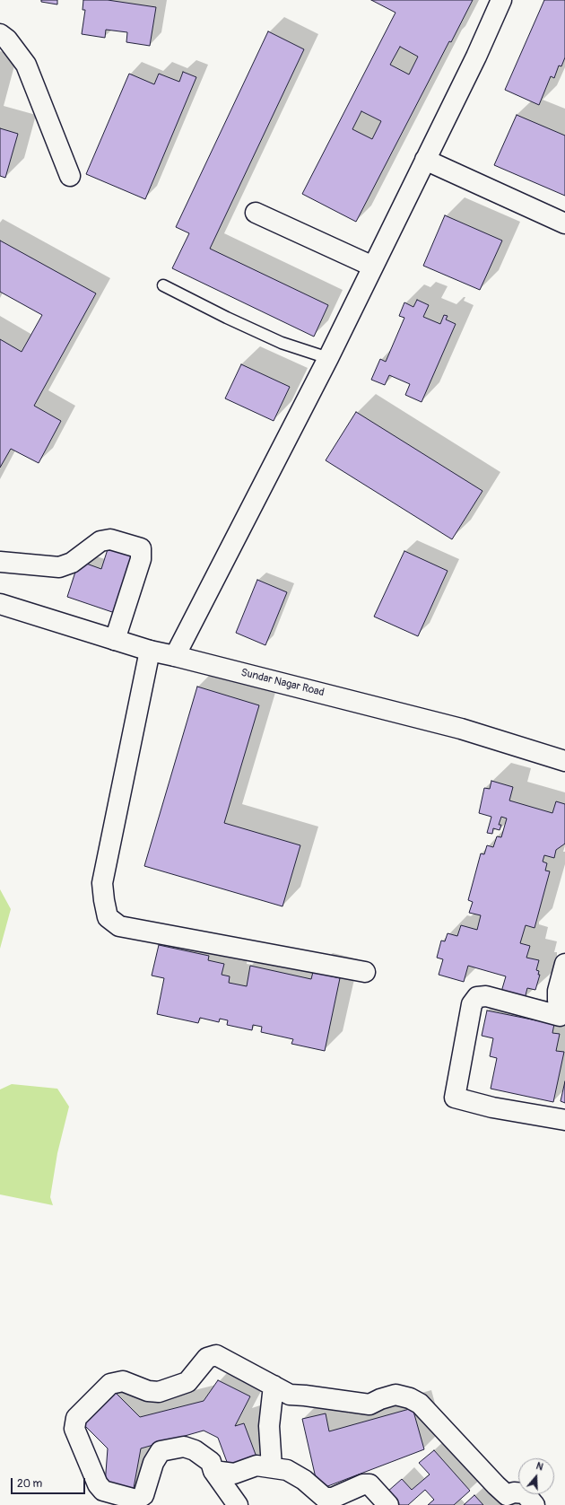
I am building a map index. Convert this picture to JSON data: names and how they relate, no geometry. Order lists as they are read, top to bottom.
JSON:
{
  "streets": {
    "street": ["Sundar Nagar Road"]
  },
  "scale_bar": "20 m",
  "north": "top"
}
